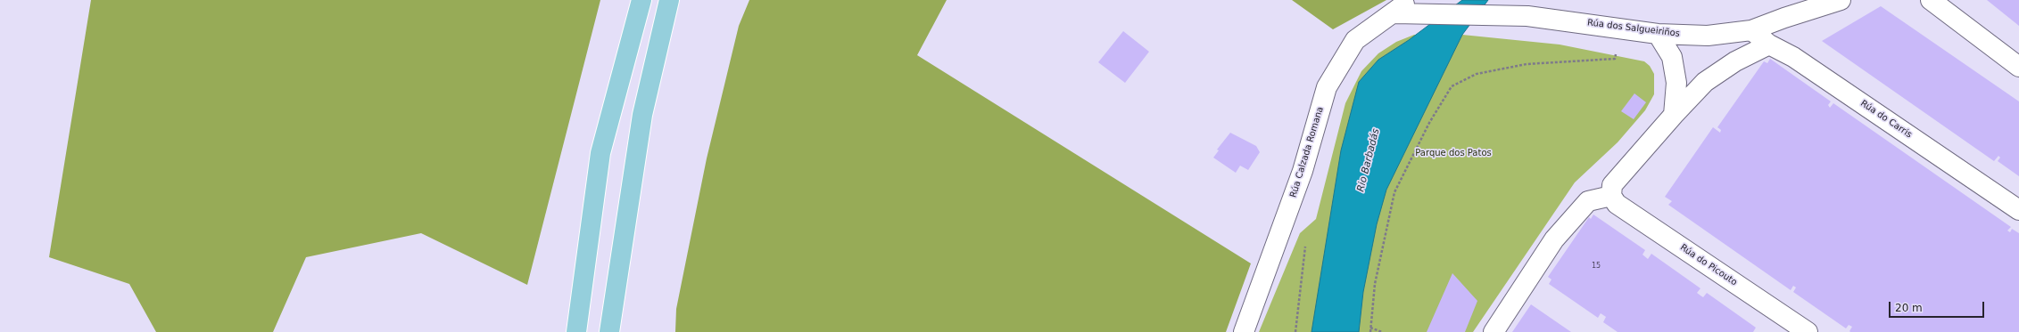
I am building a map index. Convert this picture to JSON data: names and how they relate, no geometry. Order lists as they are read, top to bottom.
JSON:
{
  "streets": {
    "street": [
      "Rúa dos Salgueiriños",
      "Rúa do Carris",
      "Rúa Calzada Romana",
      "Rúa do Picouto"
    ]
  },
  "crossings": [
    ["Rúa dos Salgueiriños", "Rúa do Carris"],
    ["Rúa dos Salgueiriños", "Rúa Calzada Romana"]
  ],
  "water": ["Rio Barbadás"],
  "parks": ["Parque dos Patos"],
  "house_numbers": ["15"],
  "scale_bar": "20 m"
}
